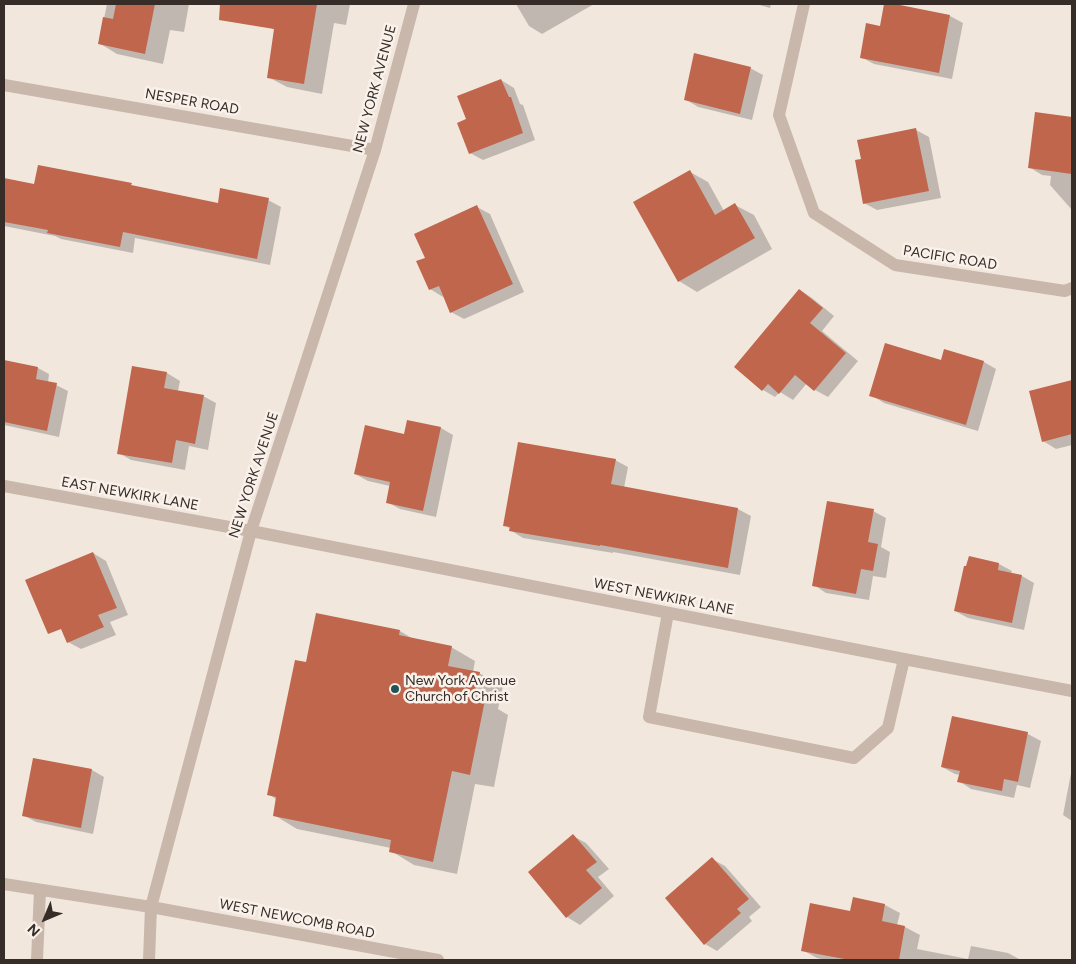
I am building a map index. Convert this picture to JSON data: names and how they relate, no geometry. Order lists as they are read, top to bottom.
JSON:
{
  "streets": {
    "street": [
      "NEW YORK AVENUE",
      "NESPER ROAD",
      "PACIFIC ROAD",
      "EAST NEWKIRK LANE",
      "WEST NEWKIRK LANE",
      "WEST NEWCOMB ROAD"
    ]
  },
  "crossings": [
    ["NEW YORK AVENUE", "NESPER ROAD"],
    ["NEW YORK AVENUE", "EAST NEWKIRK LANE"],
    ["NEW YORK AVENUE", "WEST NEWKIRK LANE"],
    ["NEW YORK AVENUE", "WEST NEWCOMB ROAD"],
    ["EAST NEWKIRK LANE", "WEST NEWKIRK LANE"]
  ],
  "places": ["New York Avenue Church of Christ"],
  "north": "bottom left"
}
